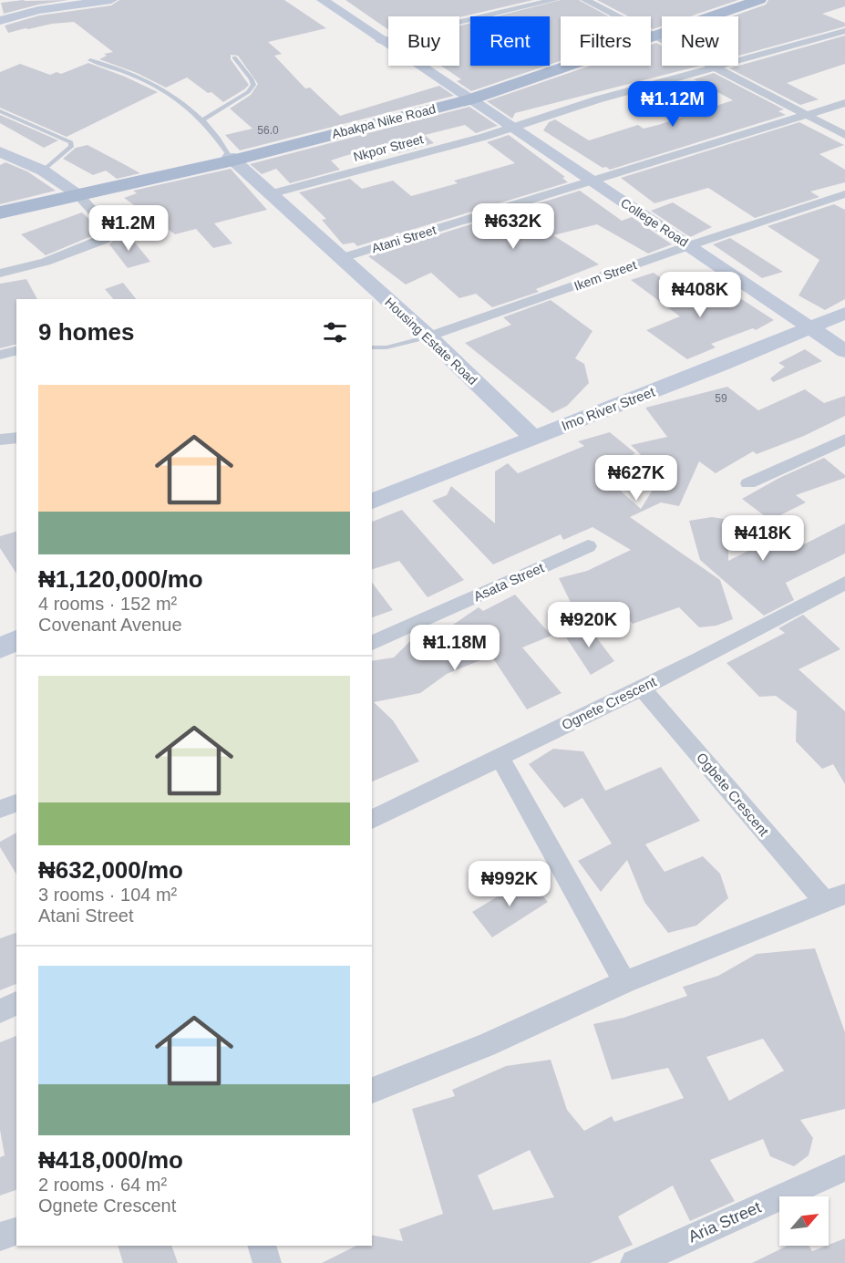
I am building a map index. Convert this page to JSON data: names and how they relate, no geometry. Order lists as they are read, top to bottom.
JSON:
{
  "streets": {
    "main road": ["Abakpa Nike Road"],
    "street": [
      "Nkpor Street",
      "College Road",
      "Atani Street",
      "Ikem Street",
      "Housing Estate Road",
      "Imo River Street",
      "Asata Street",
      "Ognete Crescent",
      "Ogbete Crescent",
      "Aria Street"
    ]
  },
  "crossings": [
    ["Abakpa Nike Road", "College Road"],
    ["Abakpa Nike Road", "Housing Estate Road"],
    ["Nkpor Street", "College Road"],
    ["Nkpor Street", "Housing Estate Road"],
    ["College Road", "Atani Street"],
    ["College Road", "Ikem Street"],
    ["College Road", "Imo River Street"],
    ["Atani Street", "Housing Estate Road"],
    ["Ikem Street", "Housing Estate Road"],
    ["Housing Estate Road", "Imo River Street"],
    ["Ognete Crescent", "Ogbete Crescent"]
  ],
  "house_numbers": ["56.0", "59"],
  "north": "top right",
  "page": {
    "chip": [
      "Buy",
      "Rent",
      "Filters",
      "New"
    ],
    "price": [
      "₦1.12M",
      "₦632K",
      "₦1.2M",
      "₦408K",
      "₦627K",
      "₦418K",
      "₦920K",
      "₦1.18M",
      "₦992K"
    ],
    "heading": "9 homes",
    "list": [
      {
        "name": "₦1,120,000/mo",
        "note": "4 rooms · 152 m² · Covenant Avenue"
      },
      {
        "name": "₦632,000/mo",
        "note": "3 rooms · 104 m² · Atani Street"
      },
      {
        "name": "₦418,000/mo",
        "note": "2 rooms · 64 m² · Ognete Crescent"
      }
    ]
  }
}
